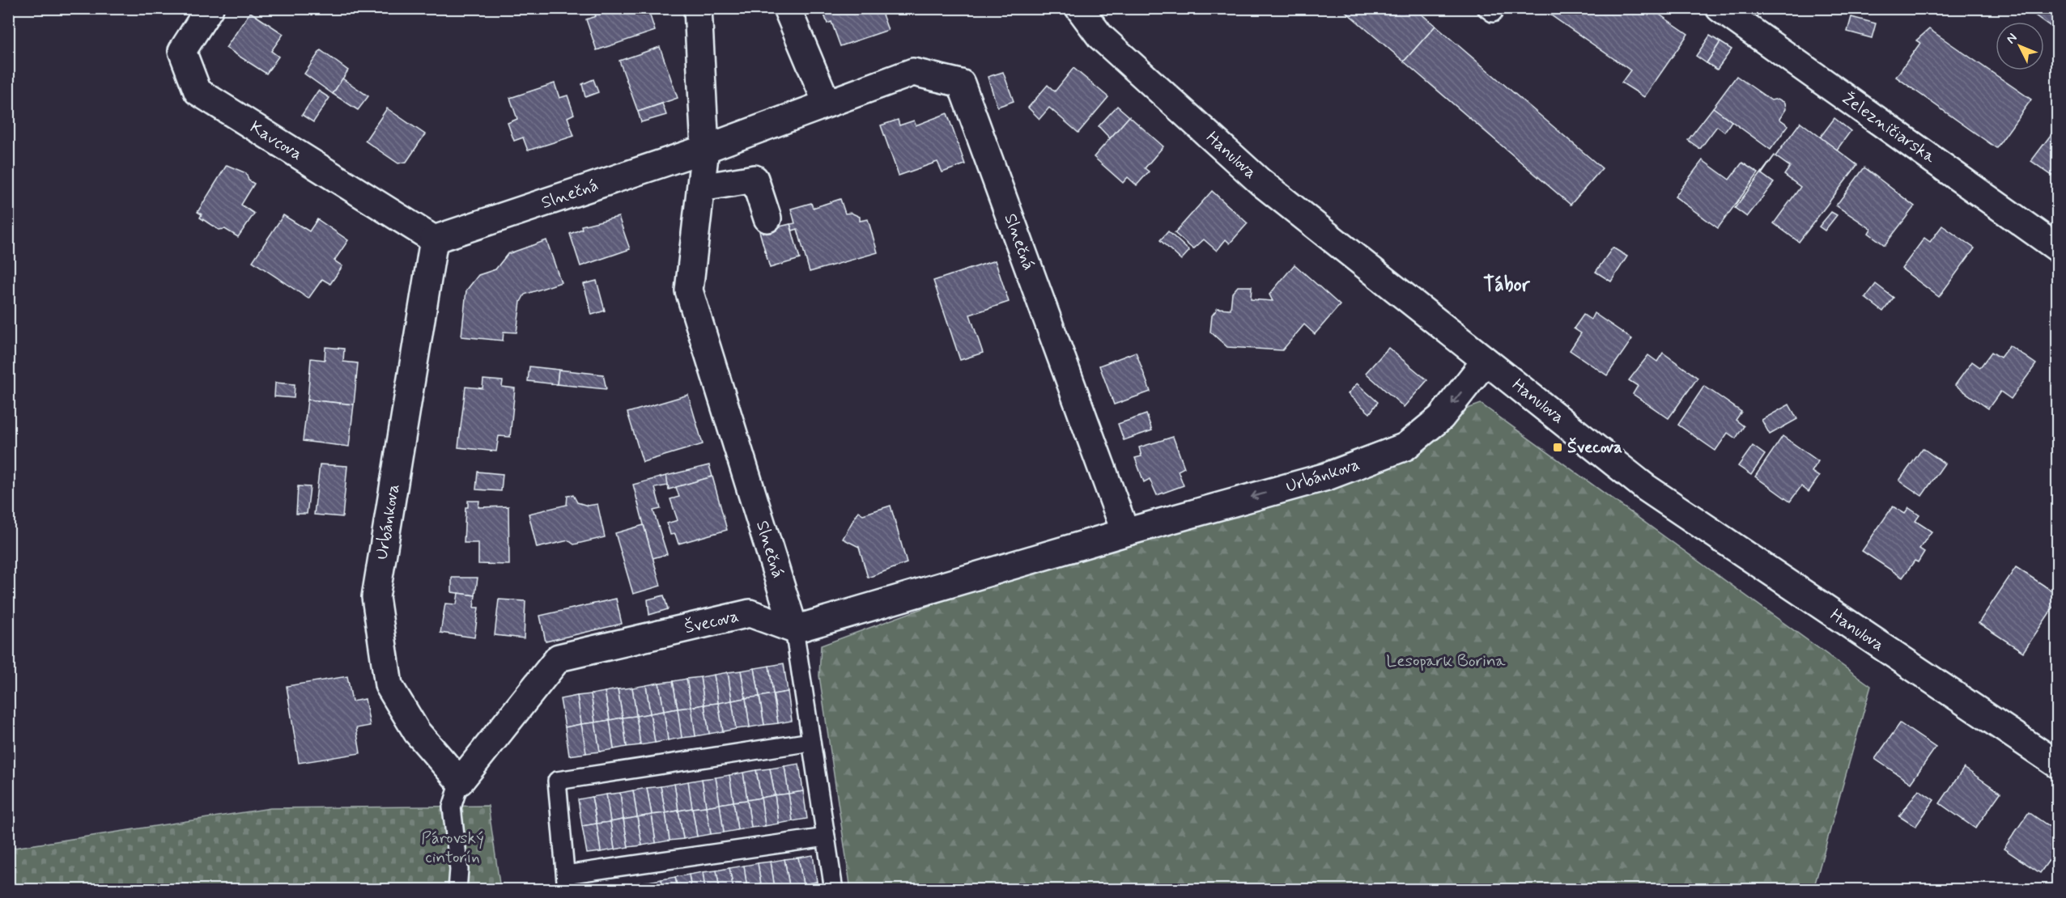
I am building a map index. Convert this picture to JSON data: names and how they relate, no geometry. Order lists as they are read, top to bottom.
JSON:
{
  "streets": {
    "street": [
      "Železničiarska",
      "Kavcova",
      "Hanulova",
      "Slnečná",
      "Urbánkova",
      "Švecova"
    ]
  },
  "crossings": [
    ["Kavcova", "Slnečná"],
    ["Kavcova", "Urbánkova"],
    ["Hanulova", "Urbánkova"],
    ["Slnečná", "Urbánkova"],
    ["Slnečná", "Švecova"],
    ["Urbánkova", "Švecova"]
  ],
  "one_way": ["Urbánkova"],
  "districts": ["Tábor"],
  "parks": ["Lesopark Borina", "Párovský cintorín"],
  "places": {
    "transit": ["Švecova"]
  },
  "north": "top left"
}
